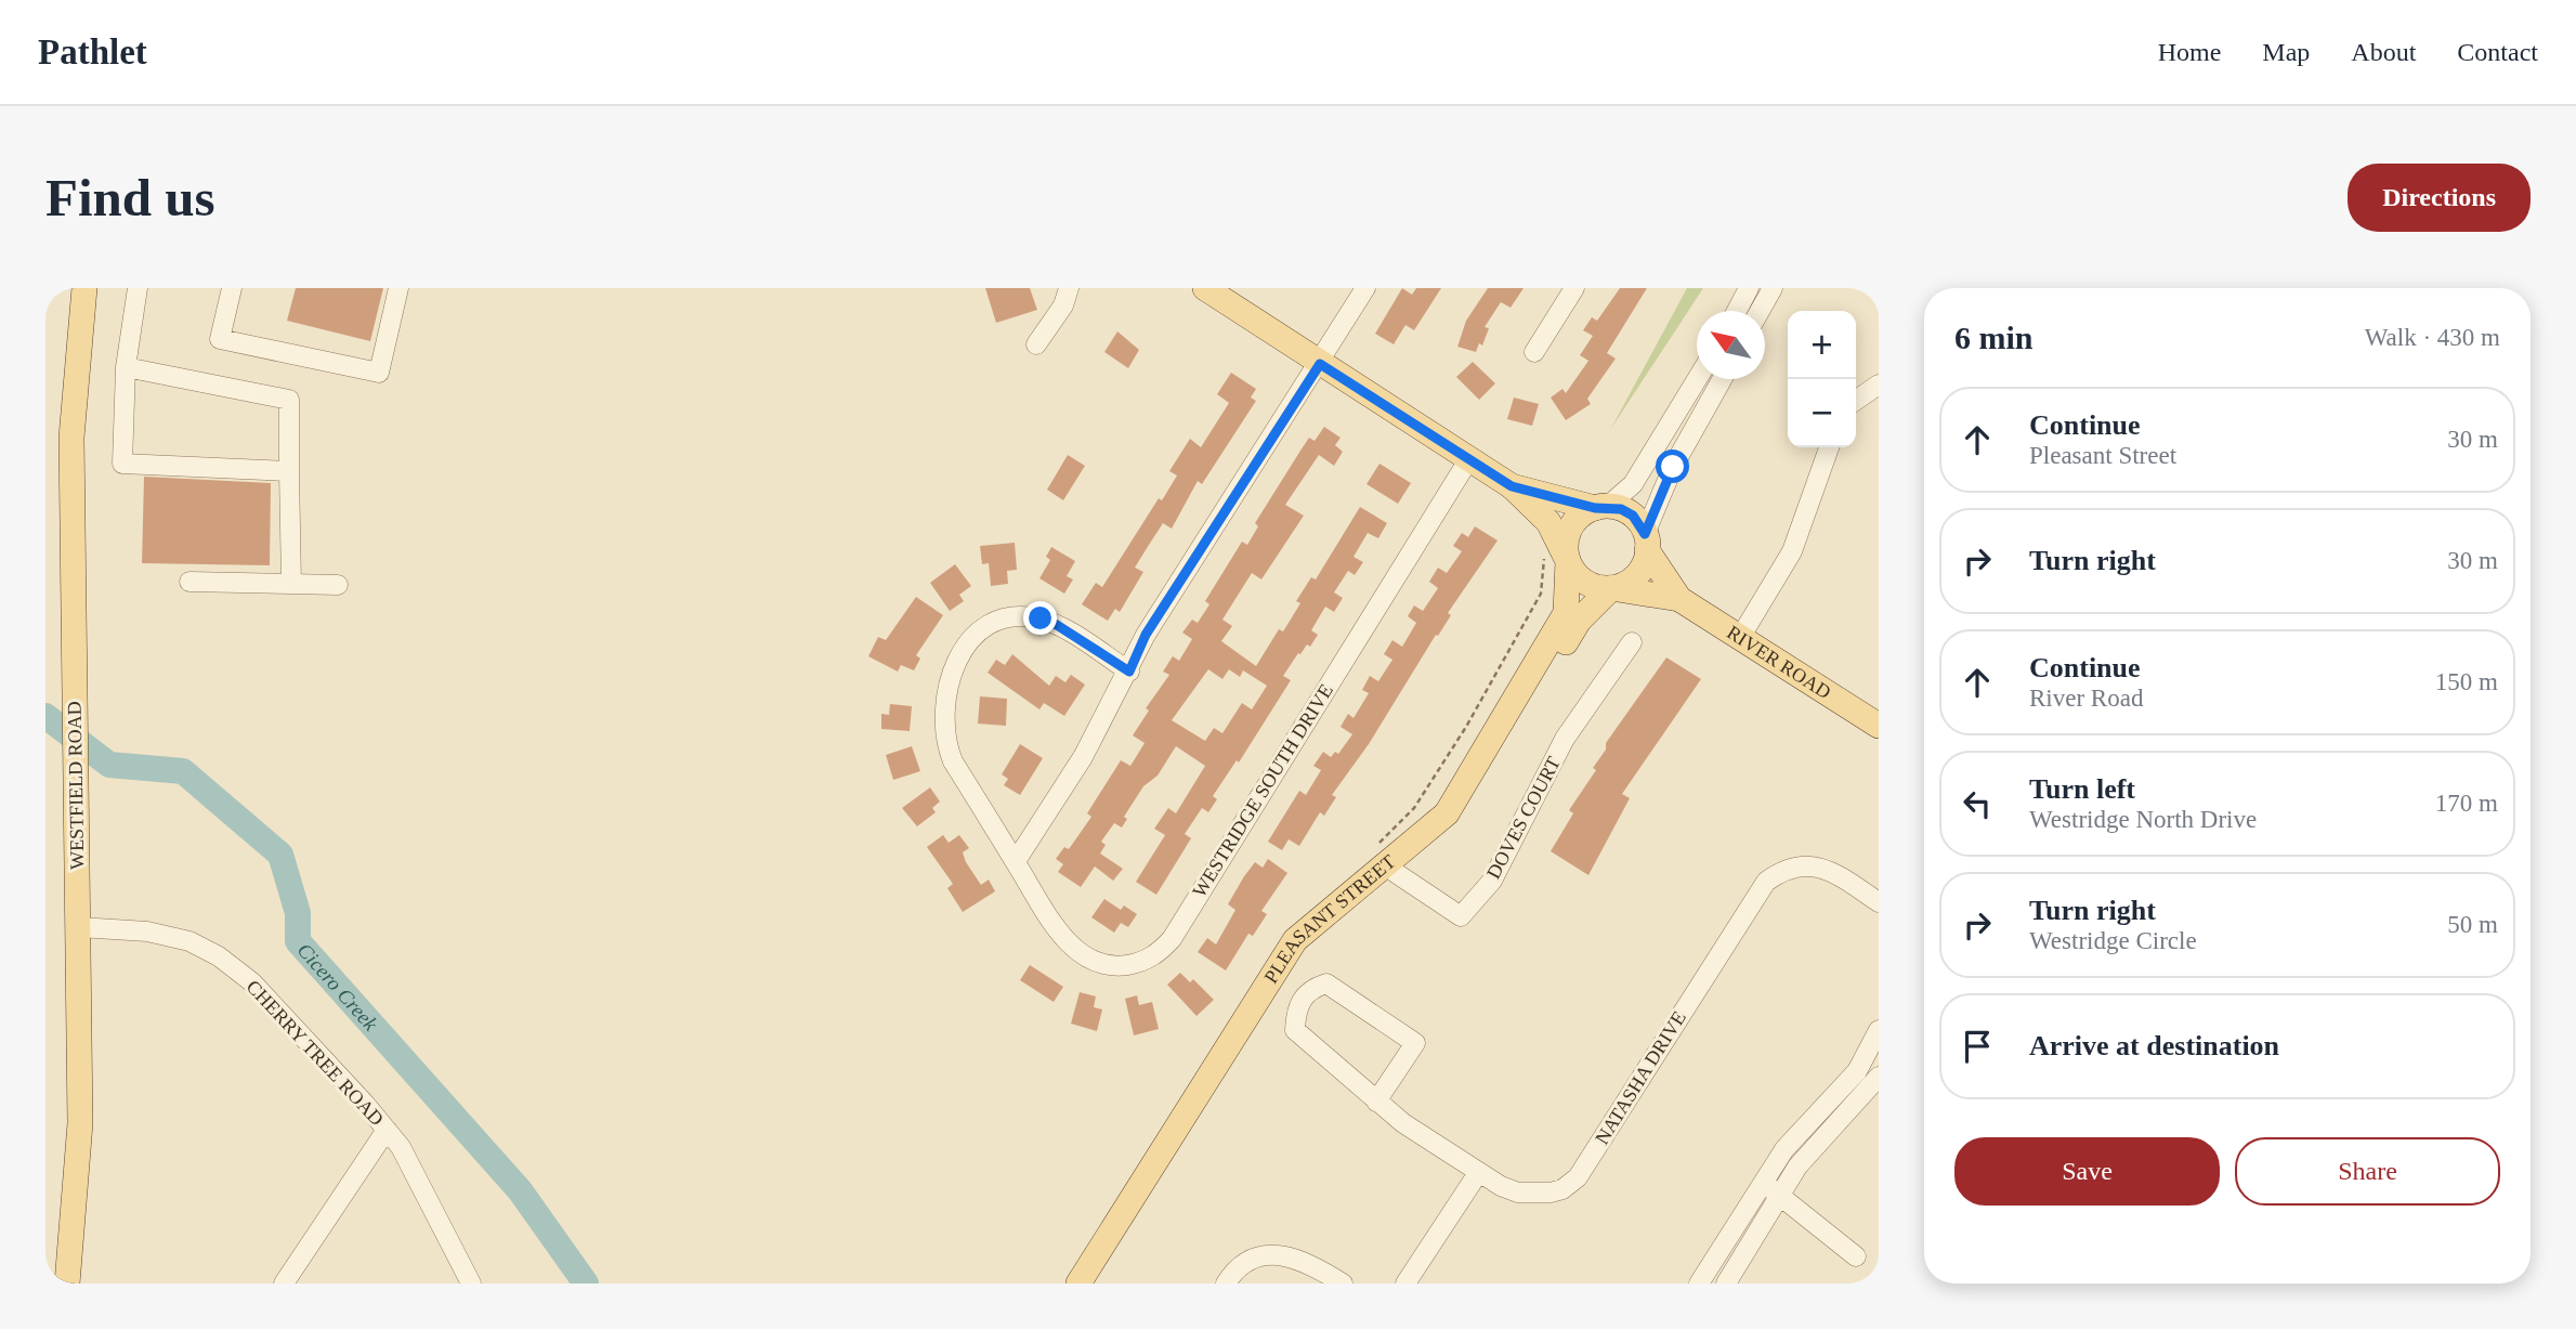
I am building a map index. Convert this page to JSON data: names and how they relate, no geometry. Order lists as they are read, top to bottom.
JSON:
{
  "streets": {
    "main road": ["RIVER ROAD", "WESTFIELD ROAD", "PLEASANT STREET"],
    "street": [
      "WESTRIDGE SOUTH DRIVE",
      "DOVES COURT",
      "CHERRY TREE ROAD",
      "NATASHA DRIVE"
    ]
  },
  "crossings": [
    ["RIVER ROAD", "PLEASANT STREET"],
    ["WESTFIELD ROAD", "CHERRY TREE ROAD"],
    ["DOVES COURT", "PLEASANT STREET"]
  ],
  "water": ["Cicero Creek"],
  "north": "top left",
  "page": {
    "header": "Pathlet",
    "nav": [
      "Home",
      "Map",
      "About",
      "Contact"
    ],
    "buttons": [
      "Directions",
      ["Save", "Share"]
    ],
    "title": "Find us",
    "heading": ["6 min", "Walk · 430 m"],
    "map_buttons": ["+", "−"],
    "list": [
      ["Continue", "Pleasant Street", "30 m"],
      ["Turn right", "30 m"],
      ["Continue", "River Road", "150 m"],
      ["Turn left", "Westridge North Drive", "170 m"],
      ["Turn right", "Westridge Circle", "50 m"],
      "Arrive at destination"
    ]
  }
}
